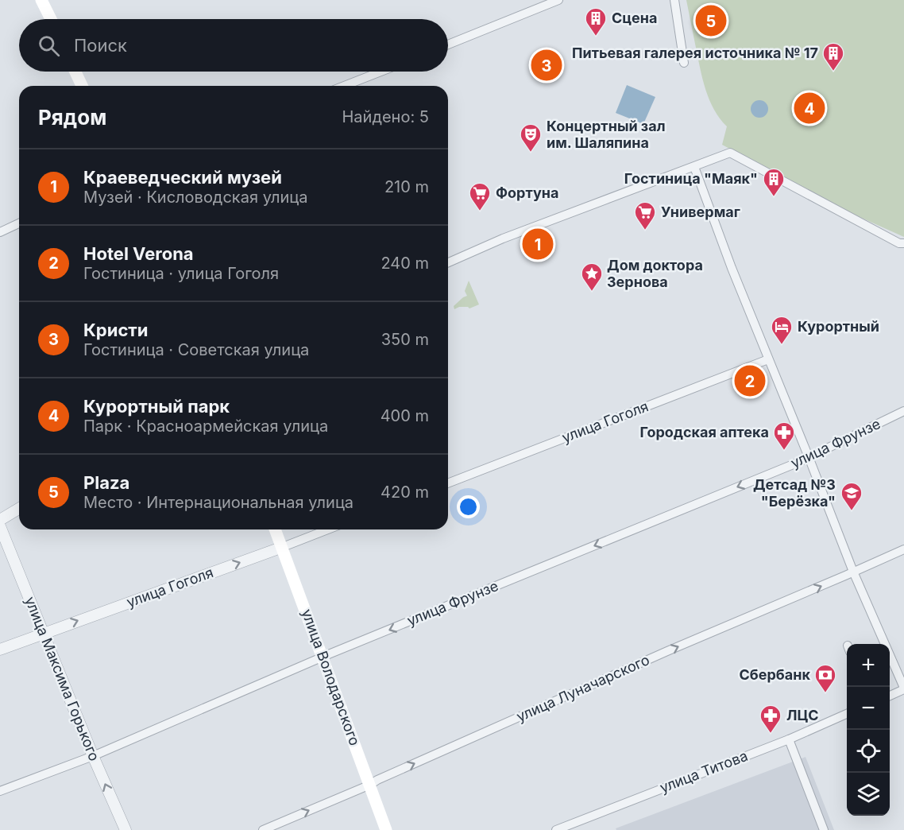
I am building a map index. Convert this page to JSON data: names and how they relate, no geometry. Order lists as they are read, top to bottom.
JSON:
{
  "streets": {
    "main road": ["улица Володарского"],
    "street": [
      "улица Гоголя",
      "улица Фрунзе",
      "улица Максима Горького",
      "улица Луначарского",
      "улица Титова"
    ]
  },
  "crossings": [
    ["улица Гоголя", "улица Володарского"],
    ["улица Гоголя", "улица Максима Горького"],
    ["улица Фрунзе", "улица Володарского"],
    ["улица Фрунзе", "улица Максима Горького"],
    ["улица Володарского", "улица Луначарского"]
  ],
  "one_way": ["улица Гоголя", "улица Фрунзе", "улица Луначарского"],
  "places": {
    "building": ["Сцена", "Питьевая галерея источника № 17", "Гостиница \"Маяк\""],
    "theatre": ["Концертный зал им. Шаляпина"],
    "supermarket": ["Фортуна", "Универмаг"],
    "place": ["Дом доктора Зернова"],
    "hotel": ["Курортный"],
    "pharmacy": ["Городская аптека", "ЛЦС"],
    "school or university": ["Детсад №3 \"Берёзка\""],
    "bank": ["Сбербанк"]
  },
  "page": {
    "pins": [
      "5",
      "3",
      "4",
      "1",
      "2"
    ],
    "search": "Поиск",
    "heading": ["Рядом", "Найдено: 5"],
    "list": [
      {
        "mark": "1",
        "name": "Краеведческий музей",
        "note": "Музей · Кисловодская улица",
        "value": "210 m"
      },
      {
        "mark": "2",
        "name": "Hotel Verona",
        "note": "Гостиница · улица Гоголя",
        "value": "240 m"
      },
      {
        "mark": "3",
        "name": "Кристи",
        "note": "Гостиница · Советская улица",
        "value": "350 m"
      },
      {
        "mark": "4",
        "name": "Курортный парк",
        "note": "Парк · Красноармейская улица",
        "value": "400 m"
      },
      {
        "mark": "5",
        "name": "Plaza",
        "note": "Место · Интернациональная улица",
        "value": "420 m"
      }
    ],
    "map_buttons": ["+", "−"]
  }
}
